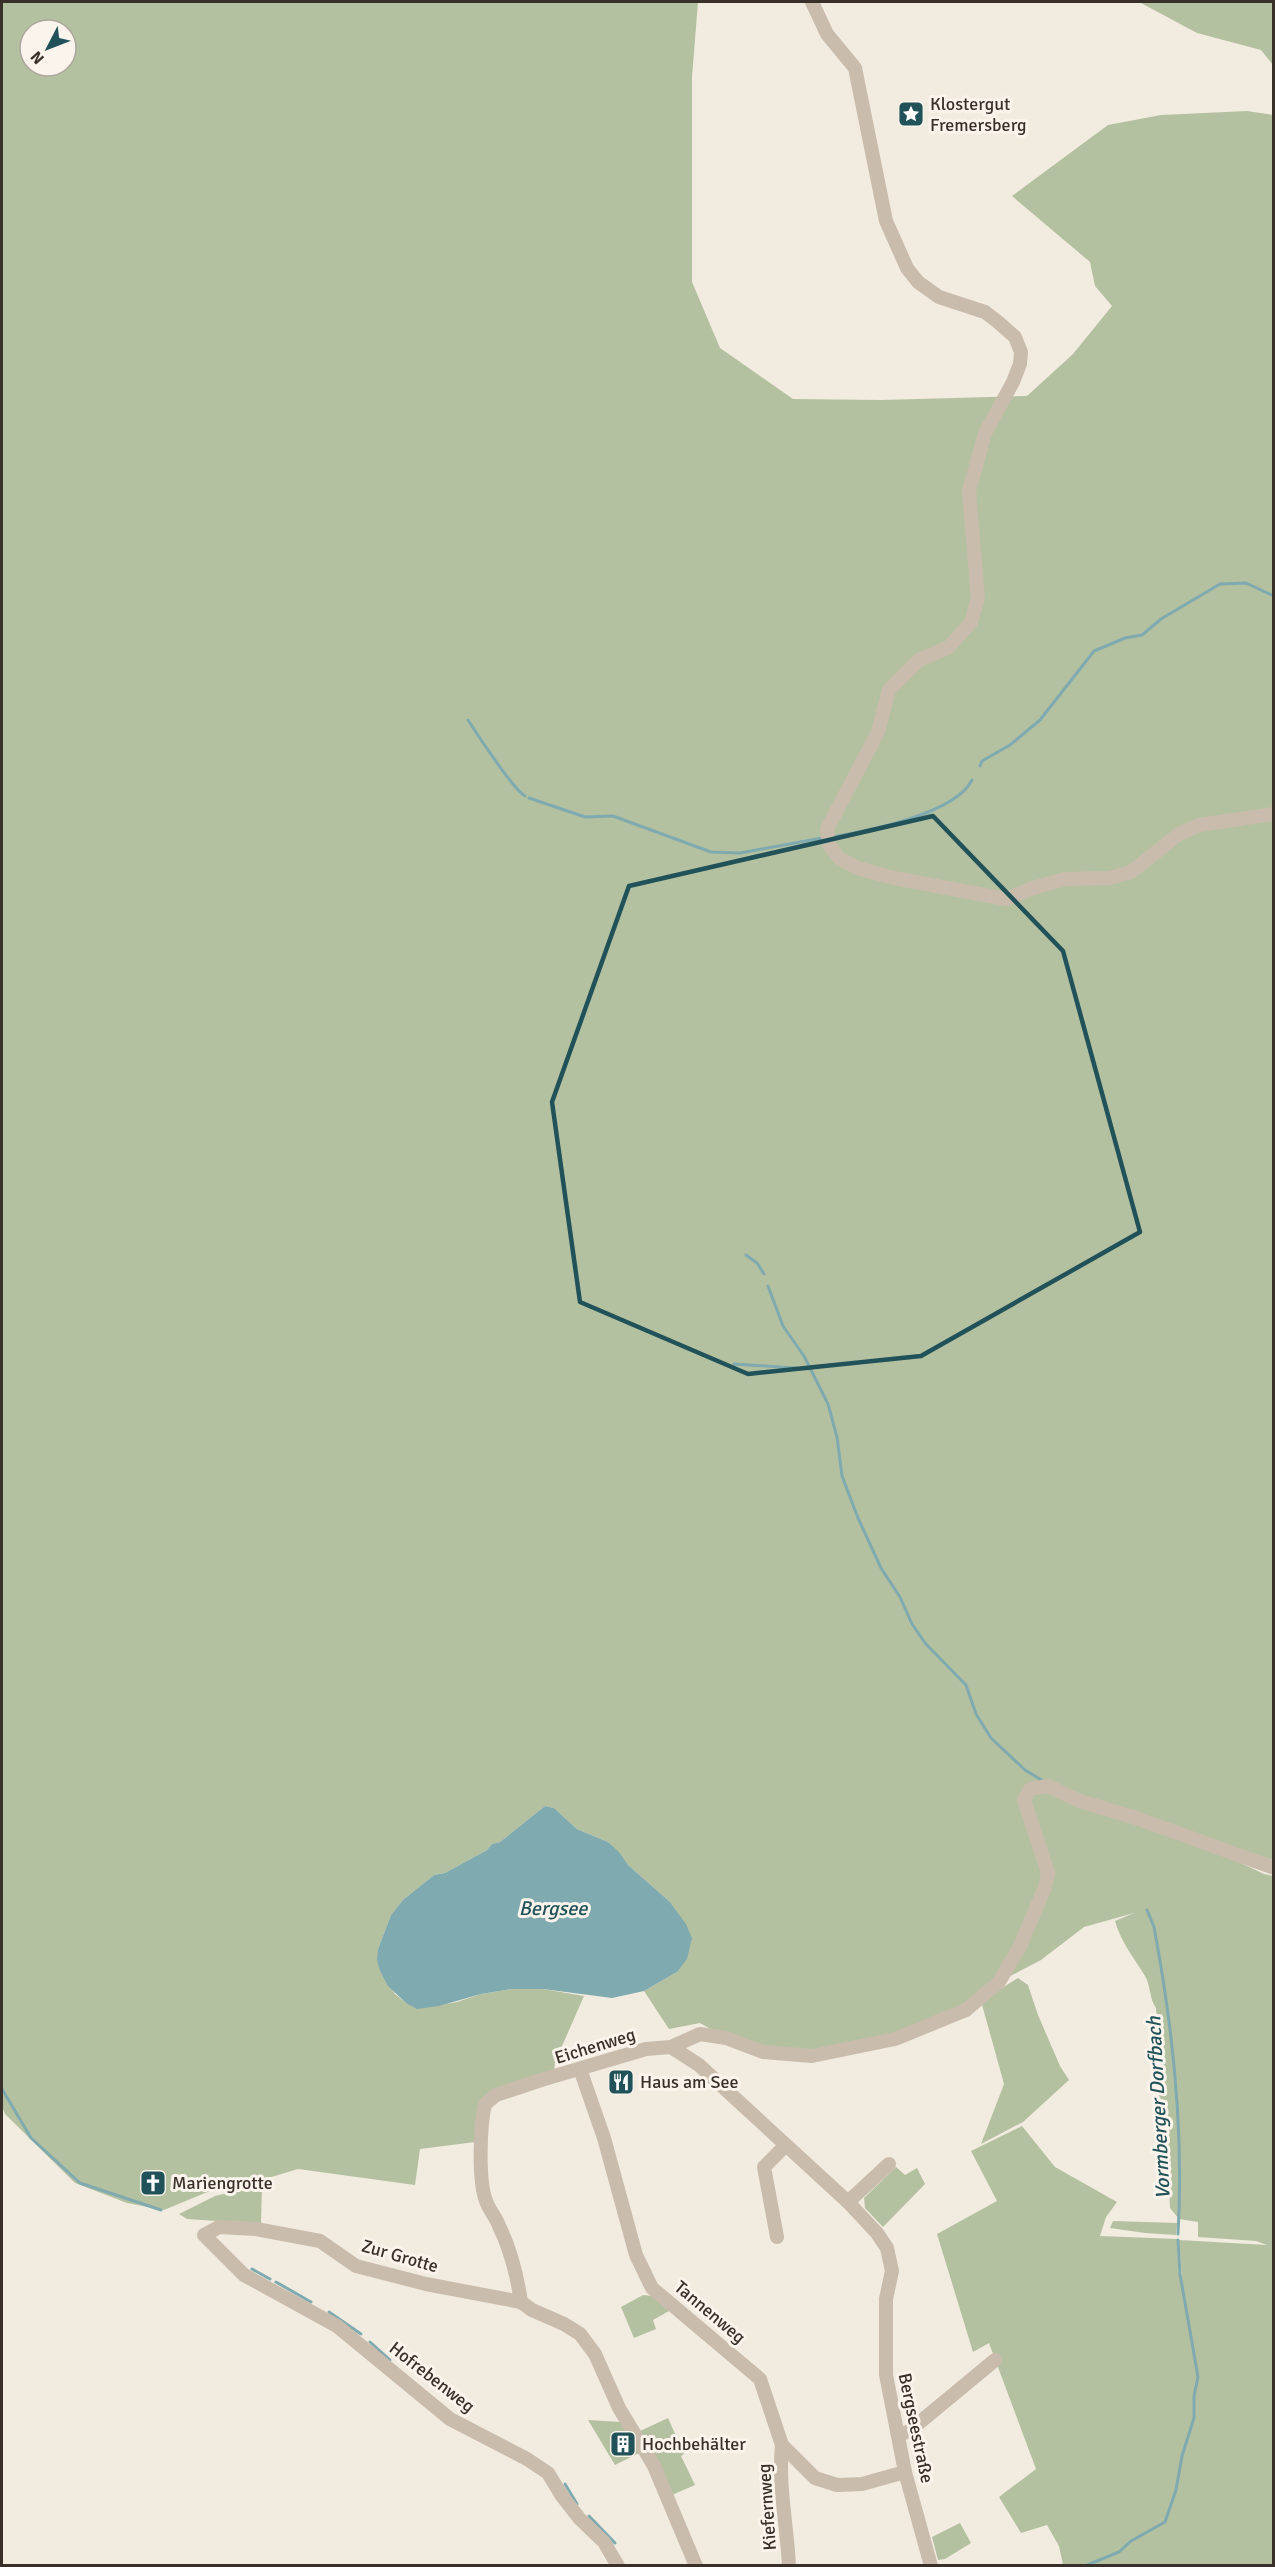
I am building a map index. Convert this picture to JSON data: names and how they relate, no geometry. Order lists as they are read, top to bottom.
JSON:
{
  "streets": {
    "street": [
      "Eichenweg",
      "Zur Grotte",
      "Tannenweg",
      "Hofrebenweg",
      "Bergseestraße",
      "Kiefernweg"
    ]
  },
  "crossings": [
    ["Eichenweg", "Zur Grotte"],
    ["Eichenweg", "Tannenweg"],
    ["Eichenweg", "Bergseestraße"],
    ["Zur Grotte", "Hofrebenweg"],
    ["Tannenweg", "Bergseestraße"],
    ["Tannenweg", "Kiefernweg"]
  ],
  "water": ["Bergsee", "Vormberger Dorfbach"],
  "places": {
    "place": ["Klostergut Fremersberg"],
    "restaurant": ["Haus am See"],
    "church": ["Mariengrotte"],
    "building": ["Hochbehälter"]
  },
  "north": "bottom left"
}
